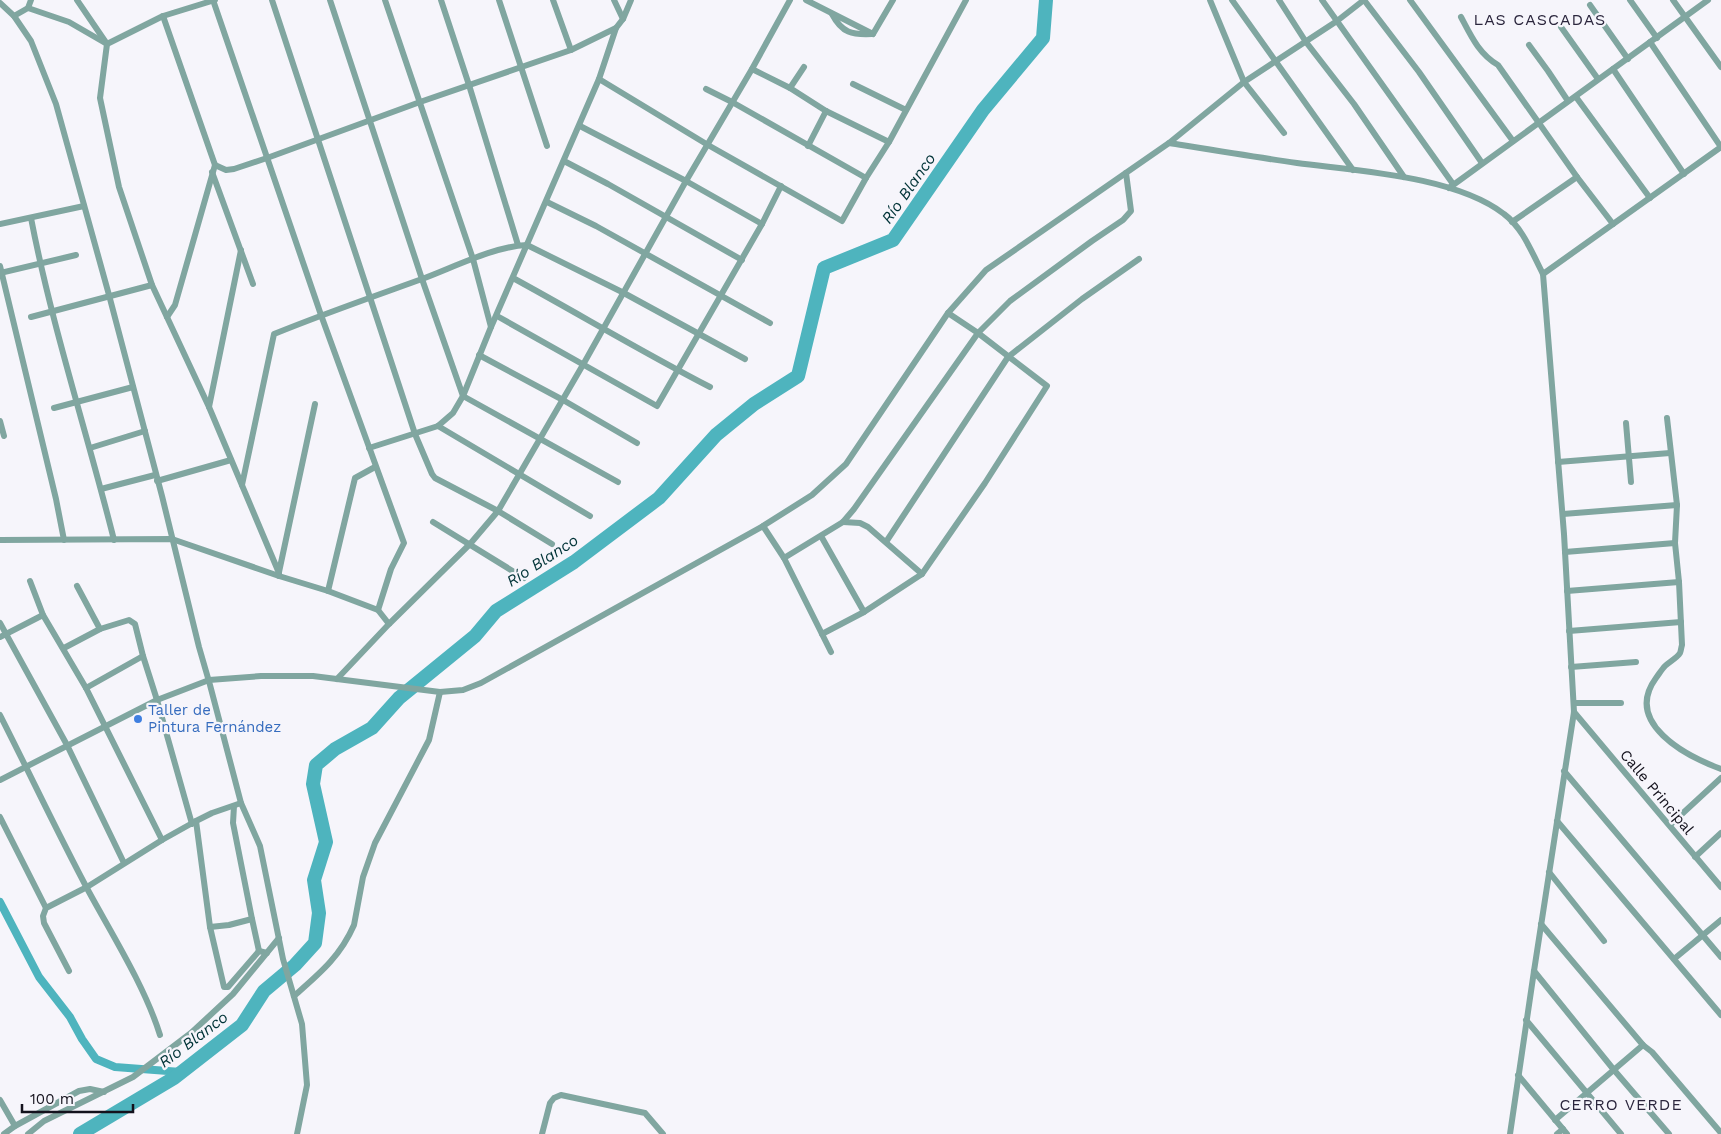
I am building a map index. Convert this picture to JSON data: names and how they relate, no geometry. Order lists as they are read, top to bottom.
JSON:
{
  "streets": {
    "street": ["Calle Principal"]
  },
  "districts": ["LAS CASCADAS", "CERRO VERDE"],
  "water": ["Río Blanco"],
  "places": ["Taller de Pintura Fernández"],
  "scale_bar": "100 m"
}
